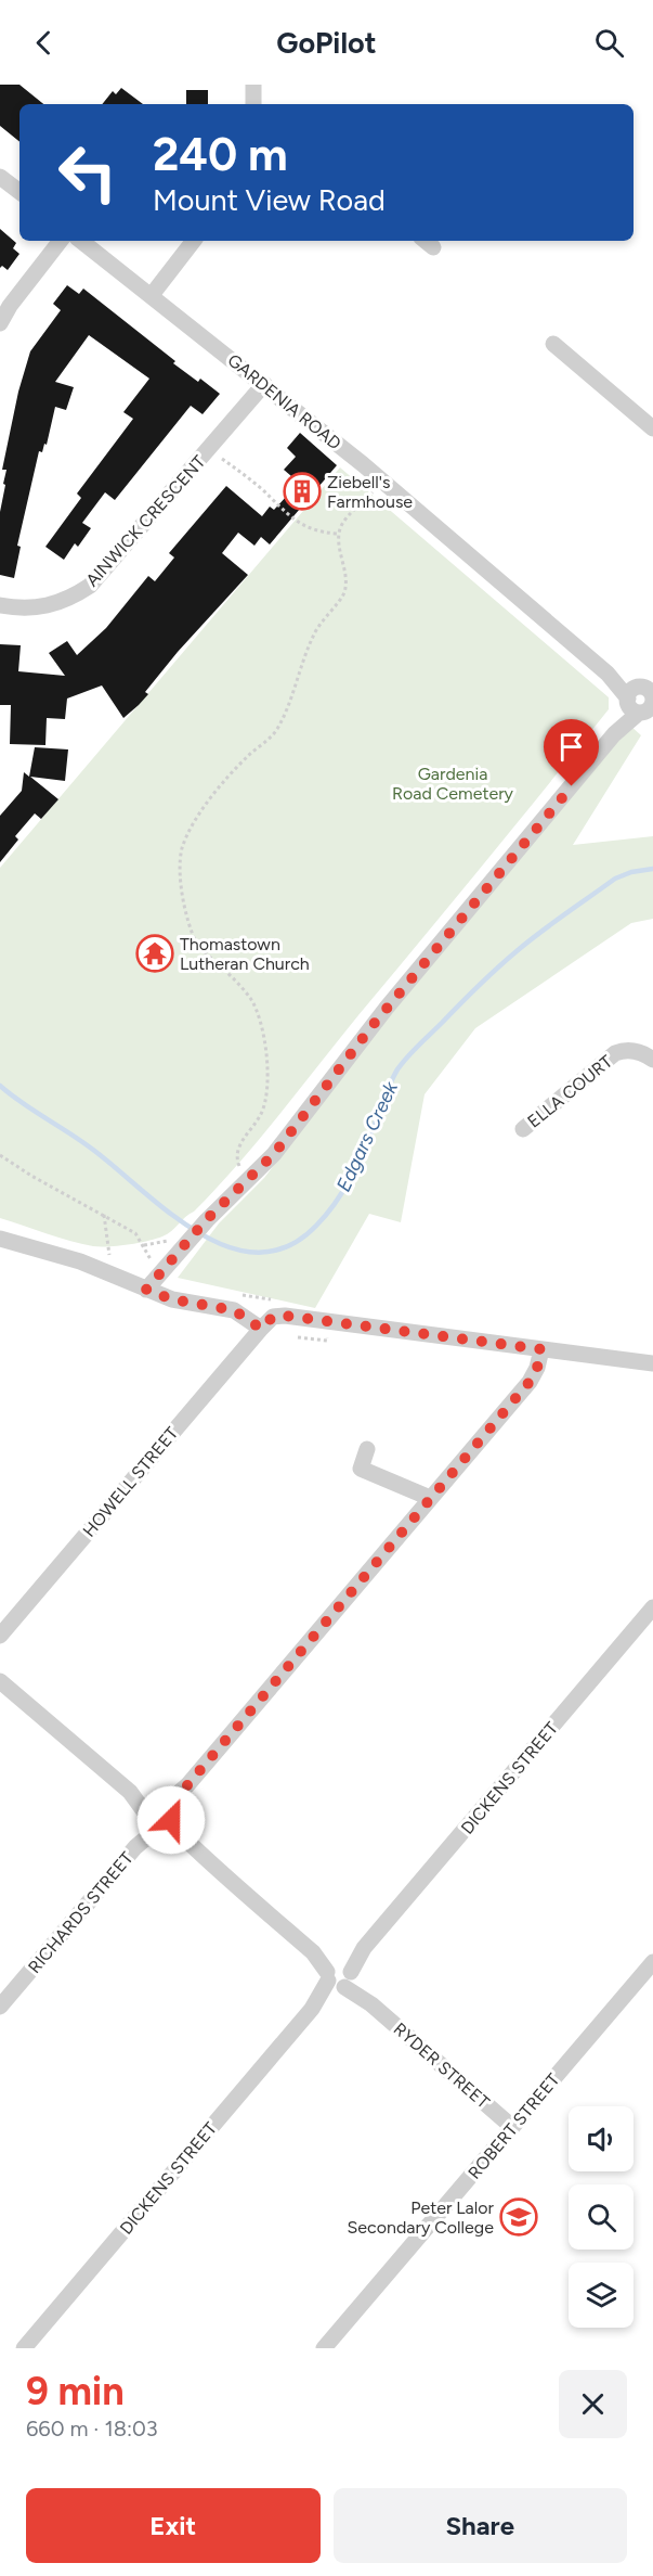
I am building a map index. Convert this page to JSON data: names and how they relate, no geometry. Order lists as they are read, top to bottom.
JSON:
{
  "streets": {
    "street": [
      "GARDENIA ROAD",
      "AINWICK CRESCENT",
      "ELLA COURT",
      "HOWELL STREET",
      "DICKENS STREET",
      "RICHARDS STREET",
      "RYDER STREET",
      "ROBERT STREET"
    ]
  },
  "crossings": [
    ["GARDENIA ROAD", "AINWICK CRESCENT"],
    ["DICKENS STREET", "RYDER STREET"],
    ["RICHARDS STREET", "RYDER STREET"],
    ["RYDER STREET", "ROBERT STREET"]
  ],
  "water": ["Edgars Creek"],
  "parks": ["Gardenia Road Cemetery"],
  "places": {
    "building": ["Ziebell's Farmhouse"],
    "temple": ["Thomastown Lutheran Church"],
    "school or university": ["Peter Lalor Secondary College"]
  },
  "page": {
    "header": "GoPilot",
    "turn": ["240 m", "Mount View Road"],
    "heading": ["9 min", "660 m · 18:03"],
    "buttons": ["Exit", "Share"]
  }
}
